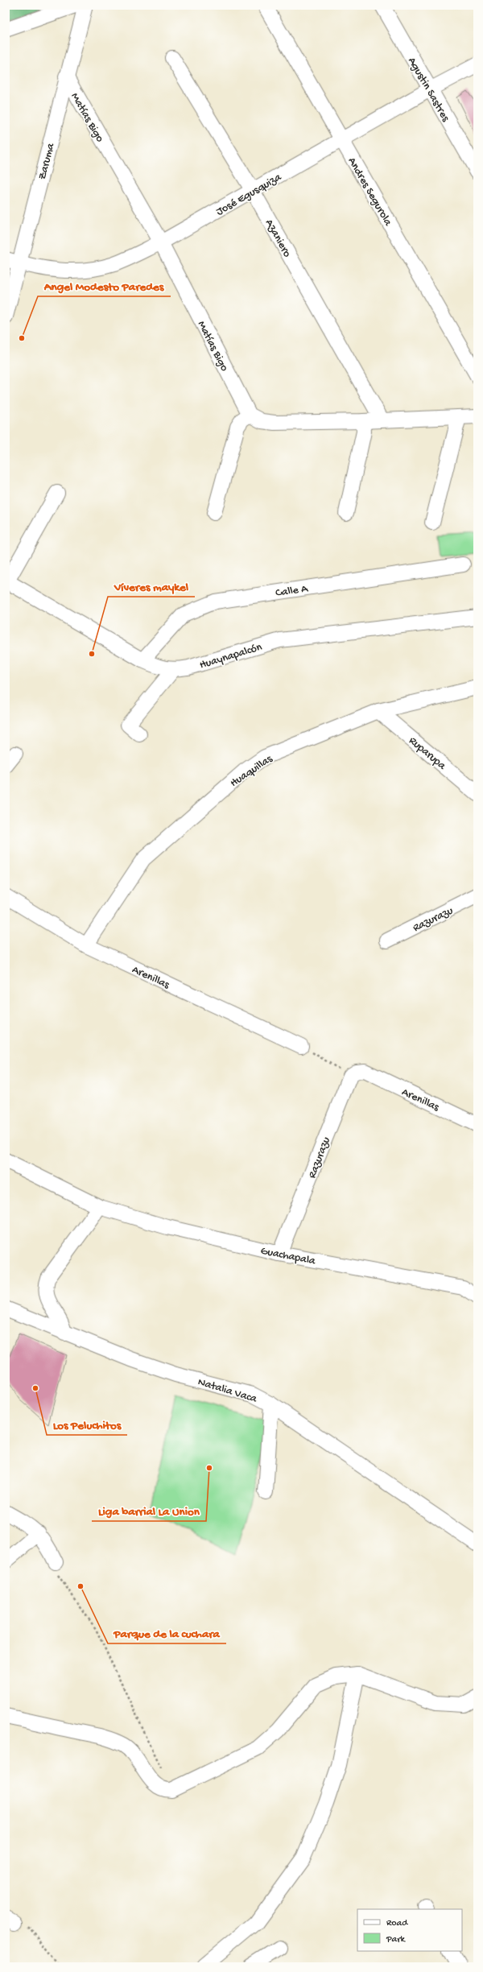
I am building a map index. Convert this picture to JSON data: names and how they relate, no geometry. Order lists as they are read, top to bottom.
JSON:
{
  "streets": {
    "street": [
      "Agustin Sastres",
      "Matías Bigo",
      "Zaruma",
      "Andres Segurola",
      "José Egusquiza",
      "Azaniero",
      "Calle A",
      "Huaynapalcón",
      "Ruparupa",
      "Huaquillas",
      "Razurazu",
      "Arenillas",
      "Guachapala",
      "Natalia Vaca"
    ]
  },
  "crossings": [
    ["Agustin Sastres", "José Egusquiza"],
    ["Matías Bigo", "Zaruma"],
    ["Matías Bigo", "José Egusquiza"],
    ["Zaruma", "José Egusquiza"],
    ["Andres Segurola", "José Egusquiza"],
    ["José Egusquiza", "Azaniero"],
    ["Calle A", "Huaynapalcón"],
    ["Ruparupa", "Huaquillas"],
    ["Huaquillas", "Arenillas"],
    ["Razurazu", "Arenillas"],
    ["Razurazu", "Guachapala"]
  ],
  "places": [
    "Angel Modesto Paredes",
    "Víveres maykel",
    "Los Peluchitos",
    "Liga barrial La Union",
    "Parque de la cuchara"
  ],
  "legend": ["Road", "Park"]
}
